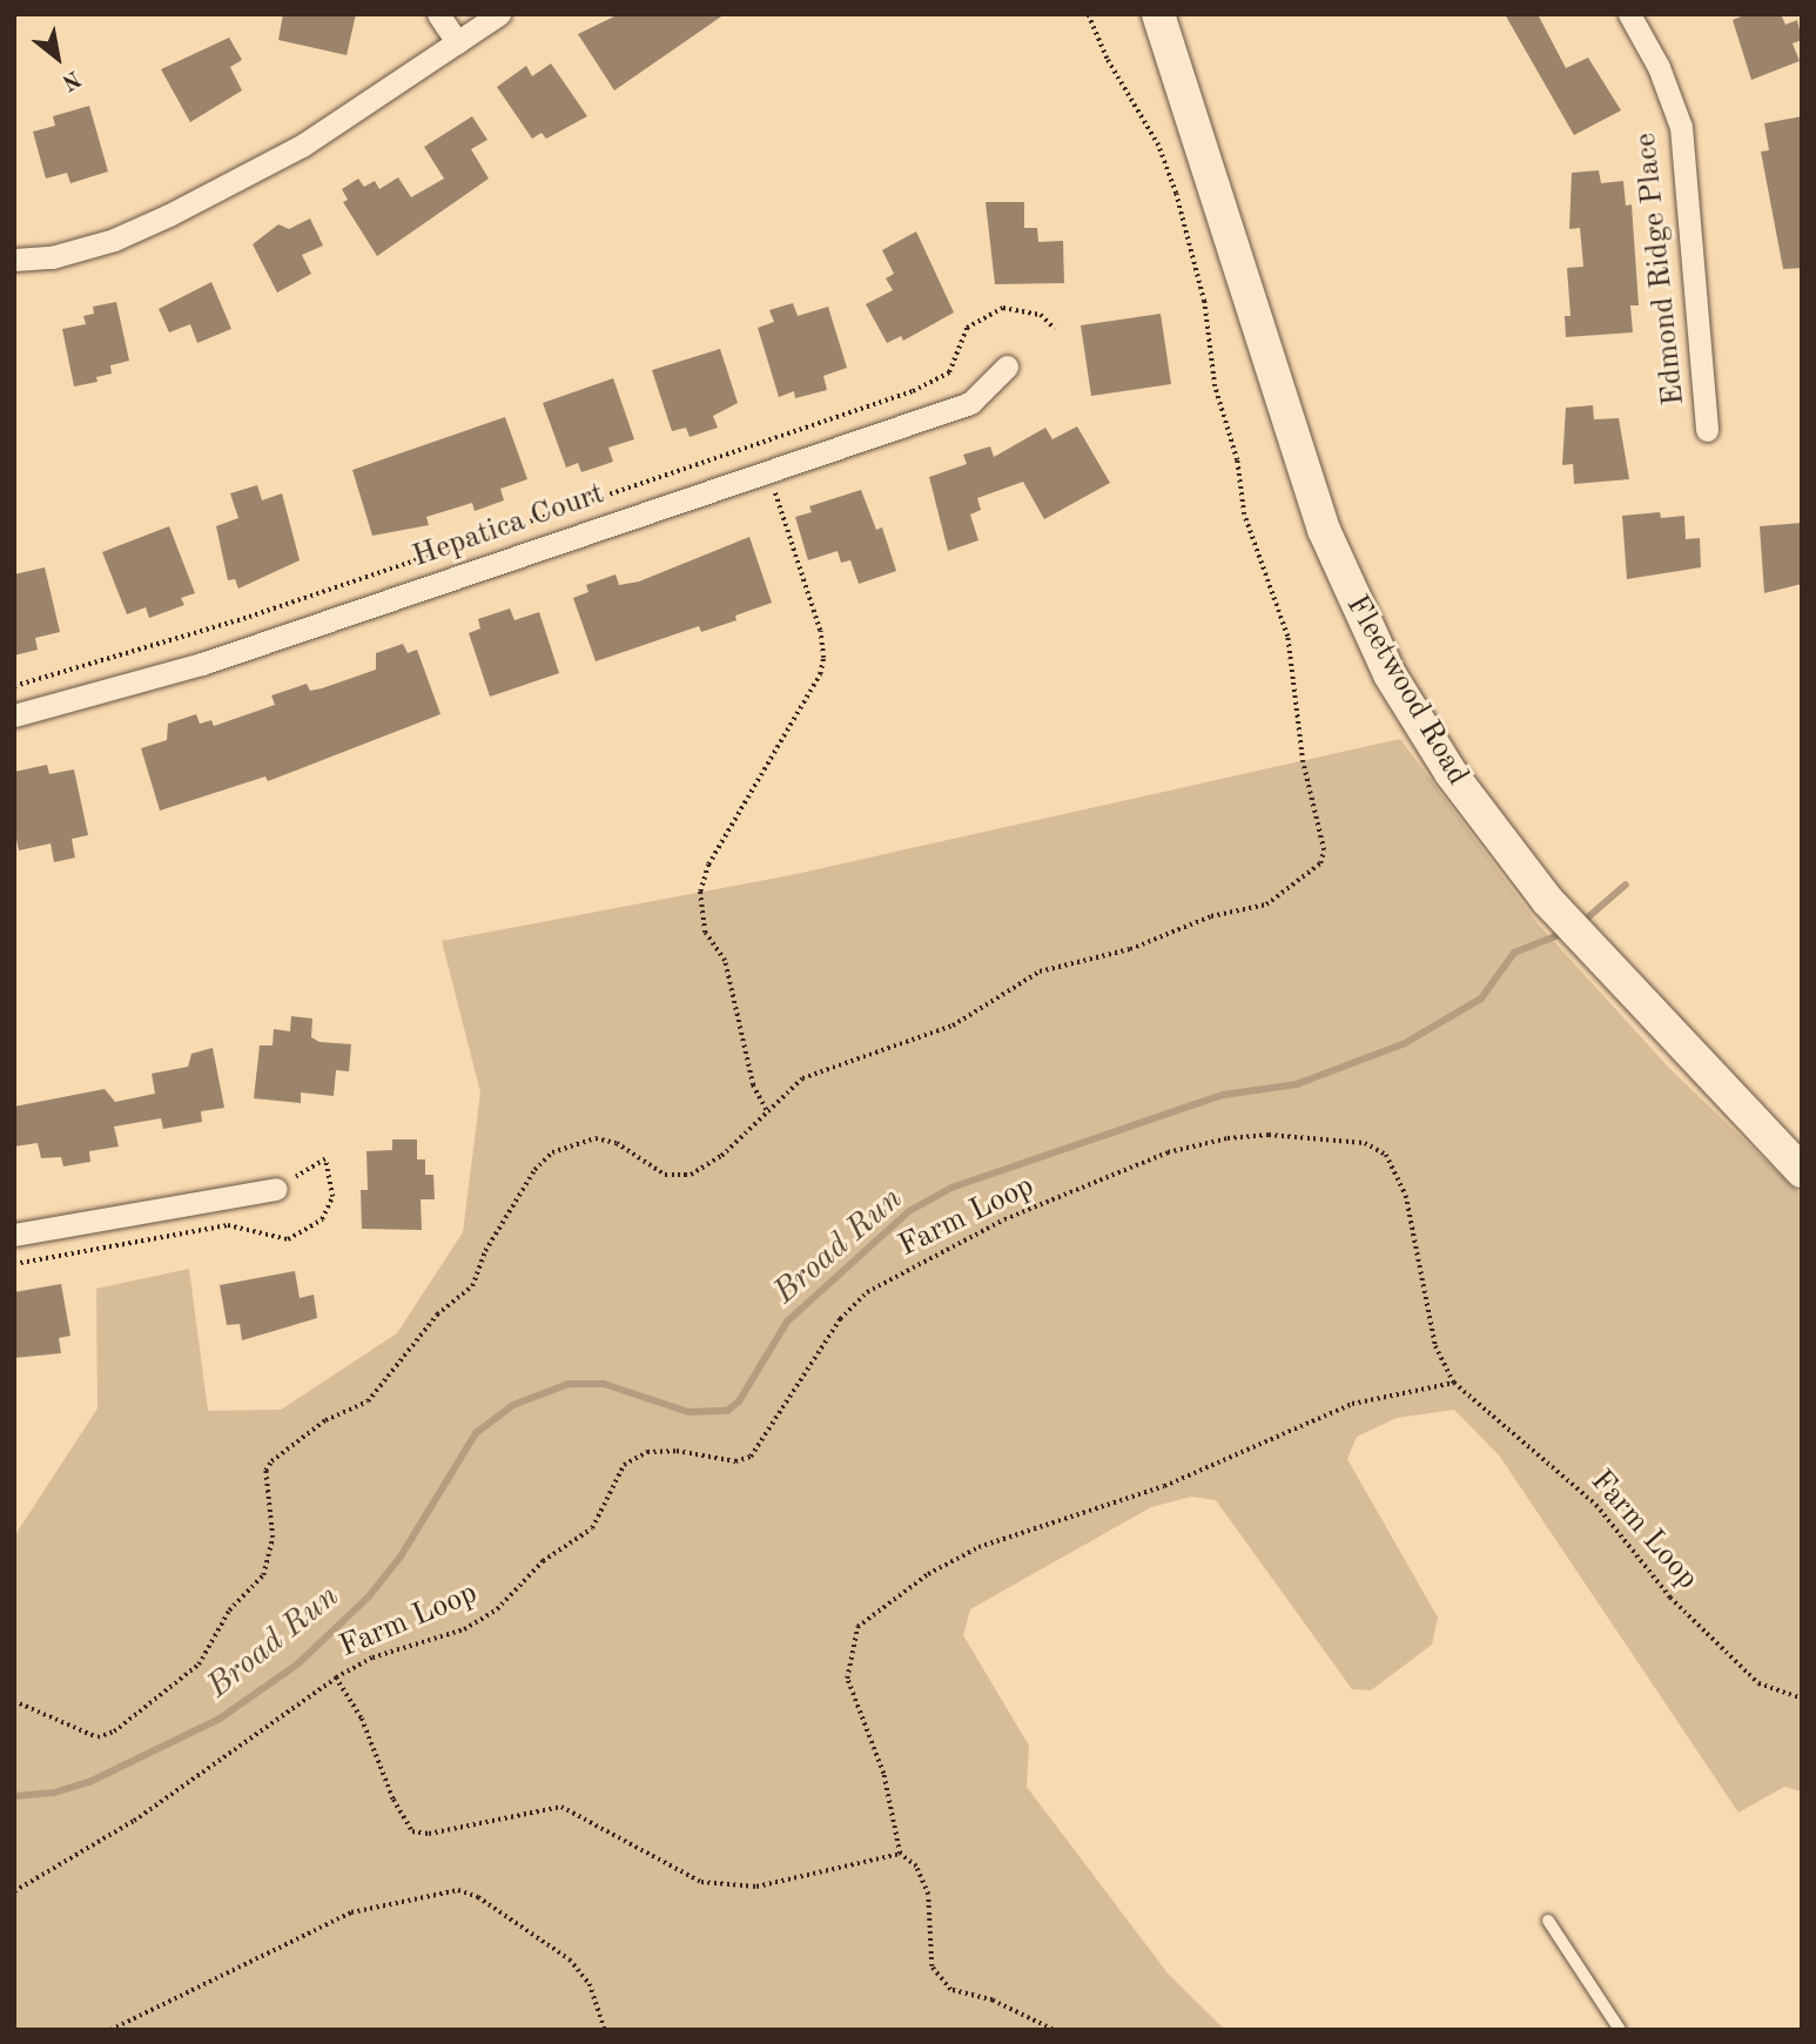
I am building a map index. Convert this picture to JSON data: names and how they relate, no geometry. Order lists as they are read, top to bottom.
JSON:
{
  "streets": {
    "main road": ["Fleetwood Road"],
    "street": ["Edmond Ridge Place", "Hepatica Court"],
    "path": ["Farm Loop"]
  },
  "water": ["Broad Run"],
  "north": "bottom right"
}
